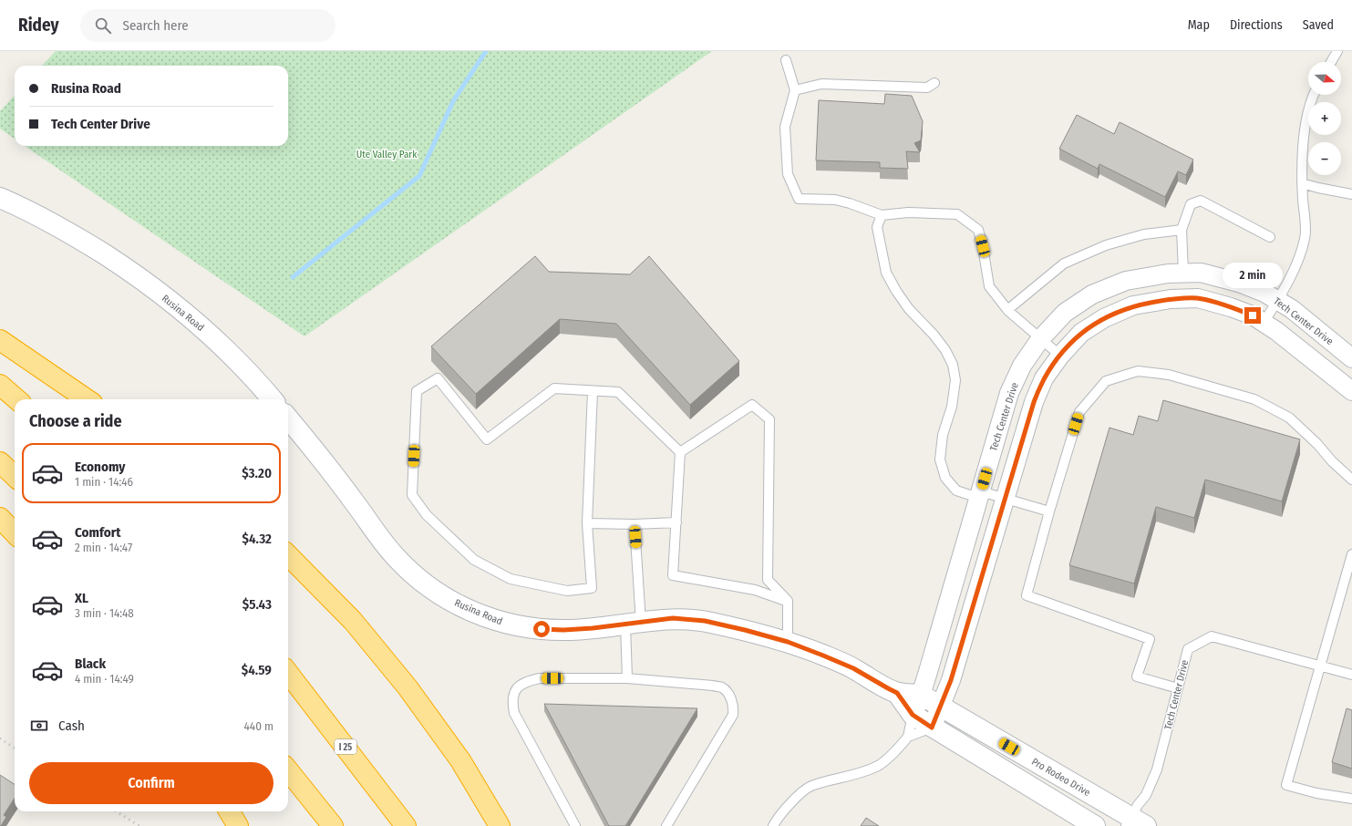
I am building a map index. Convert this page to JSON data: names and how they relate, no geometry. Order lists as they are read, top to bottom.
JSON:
{
  "streets": {
    "highway": ["I 25"],
    "street": ["Rusina Road", "Tech Center Drive", "Pro Rodeo Drive"]
  },
  "crossings": [
    ["Rusina Road", "Tech Center Drive"],
    ["Rusina Road", "Pro Rodeo Drive"],
    ["Tech Center Drive", "Pro Rodeo Drive"]
  ],
  "parks": ["Ute Valley Park"],
  "north": "right",
  "page": {
    "header": "Ridey",
    "search": "Search here",
    "nav": ["Map", "Directions", "Saved"],
    "map_buttons": ["+", "−"],
    "banner": ["Rusina Road", "Tech Center Drive"],
    "bubble": "2 min",
    "heading": "Choose a ride",
    "list": [
      {
        "name": "Economy",
        "note": "1 min · 14:46",
        "value": "$3.20"
      },
      {
        "name": "Comfort",
        "note": "2 min · 14:47",
        "value": "$4.32"
      },
      {
        "name": "XL",
        "note": "3 min · 14:48",
        "value": "$5.43"
      },
      {
        "name": "Black",
        "note": "4 min · 14:49",
        "value": "$4.59"
      }
    ],
    "pay": ["Cash", "440 m"],
    "buttons": "Confirm"
  }
}
